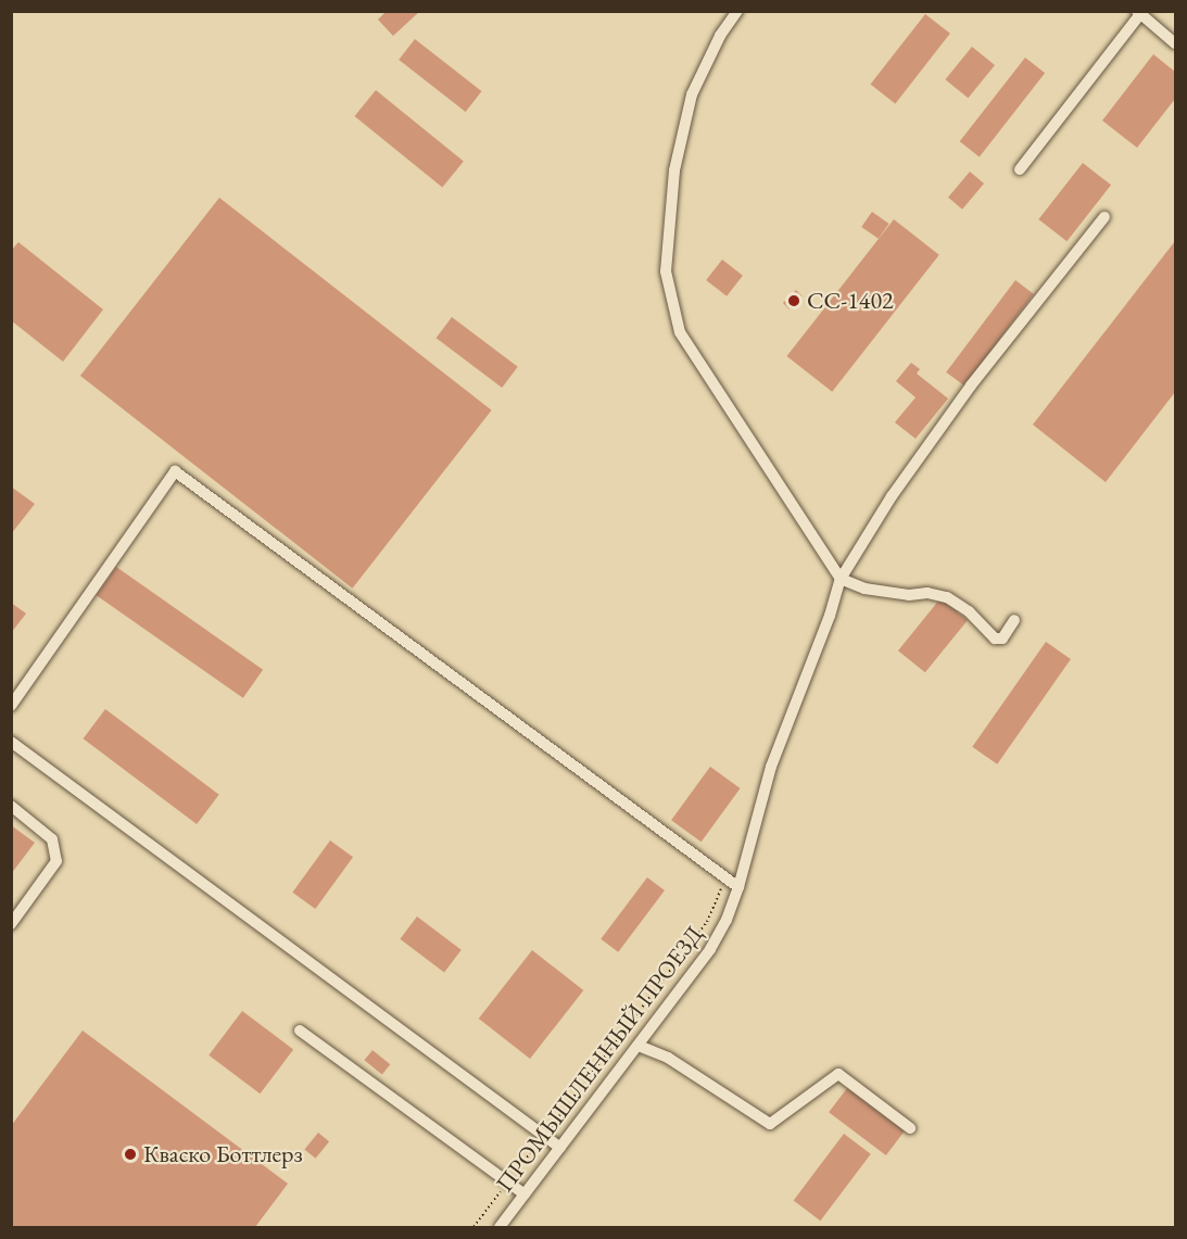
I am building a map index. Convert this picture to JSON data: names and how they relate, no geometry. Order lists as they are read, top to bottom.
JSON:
{
  "streets": {
    "street": ["ПРОМЫШЛЕННЫЙ ПРОЕЗД"]
  },
  "places": ["СС-1402", "Кваско Боттлерз"]
}
